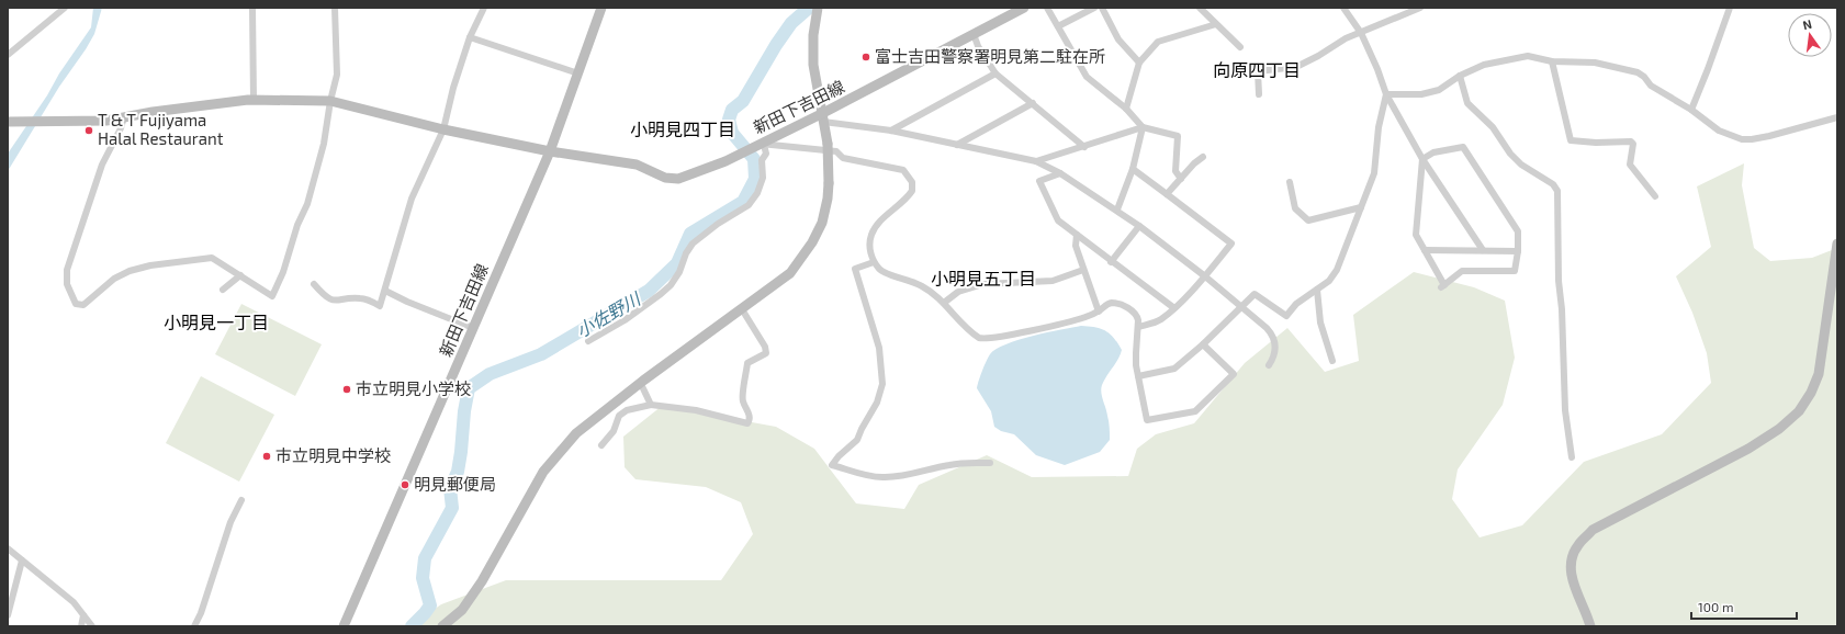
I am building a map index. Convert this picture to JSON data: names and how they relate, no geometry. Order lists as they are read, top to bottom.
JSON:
{
  "streets": {
    "street": ["新田下吉田線"]
  },
  "districts": [
    "向原四丁目",
    "小明見四丁目",
    "小明見五丁目",
    "小明見一丁目"
  ],
  "water": ["小佐野川"],
  "places": [
    "富士吉田警察署明見第二駐在所",
    "T & T Fujiyama Halal Restaurant",
    "市立明見小学校",
    "市立明見中学校",
    "明見郵便局"
  ],
  "scale_bar": "100 m",
  "north": "top"
}
